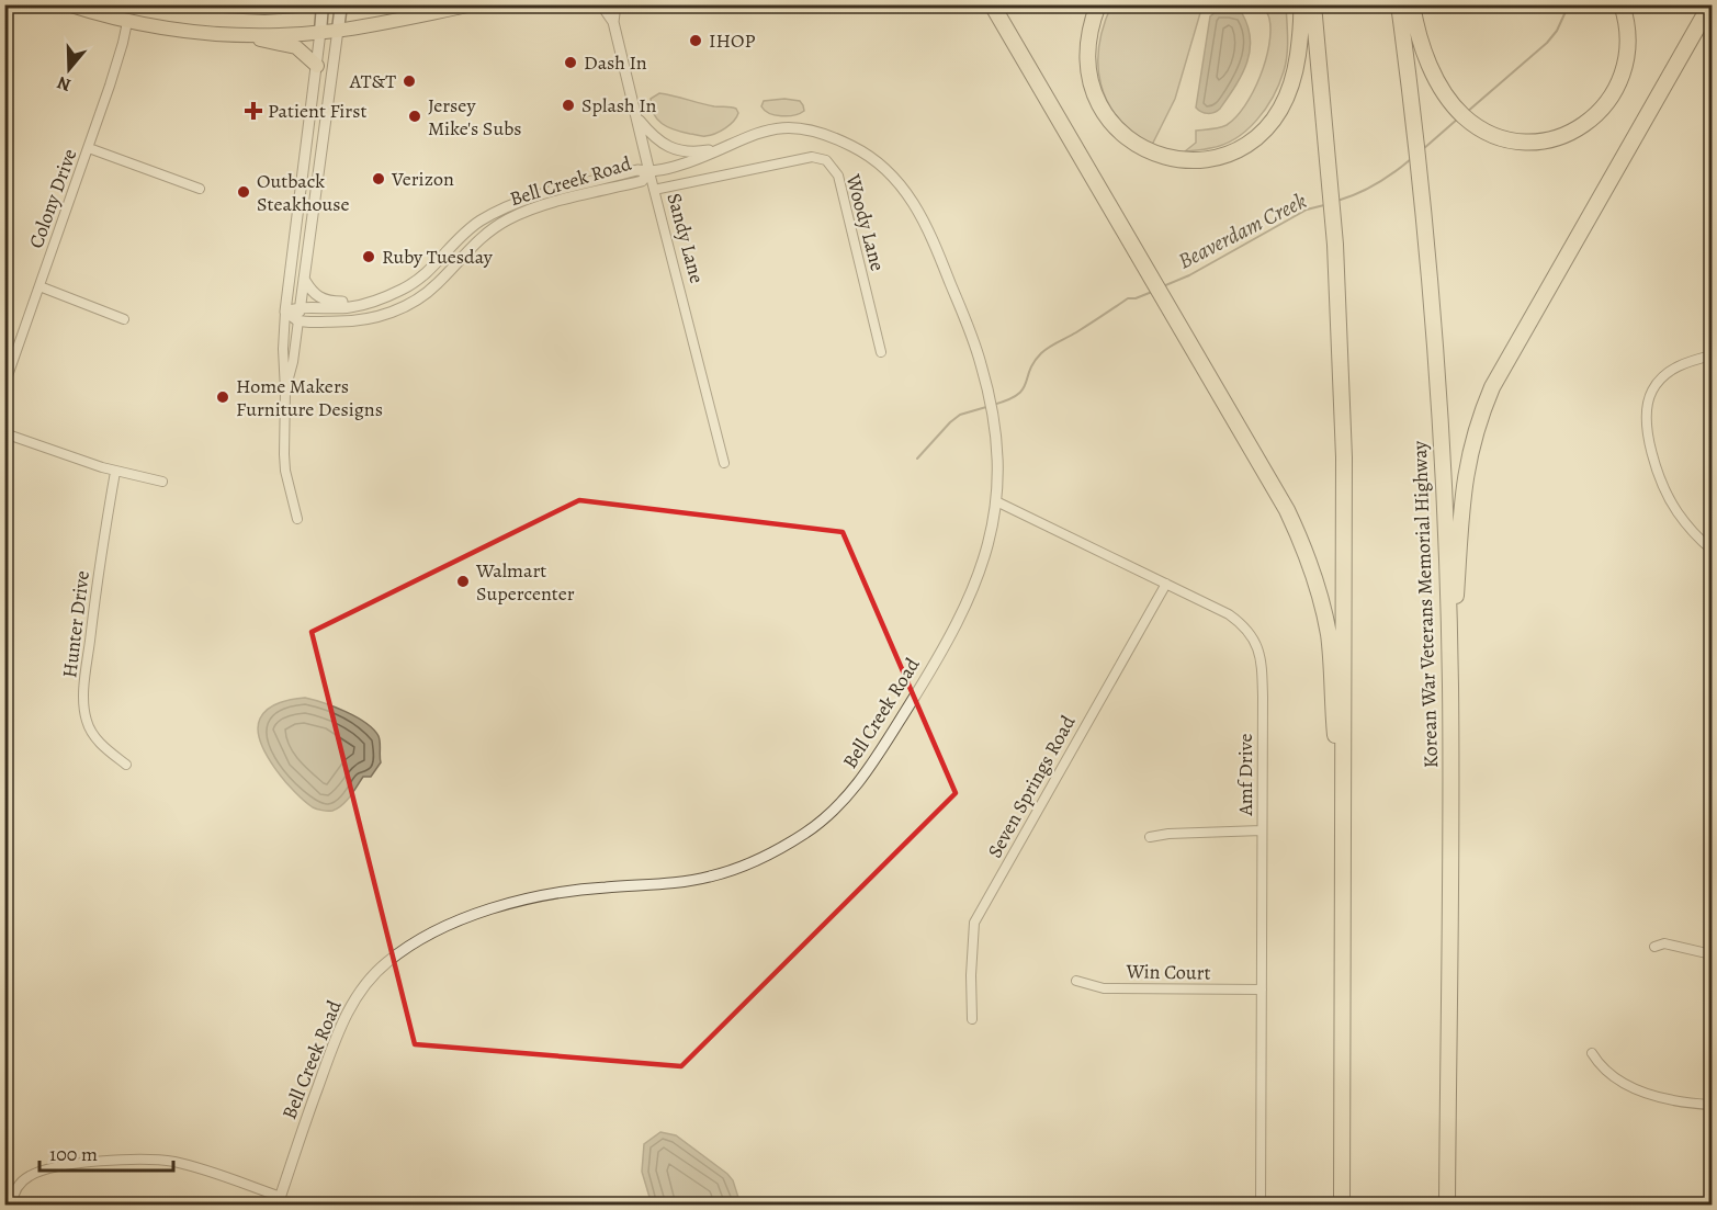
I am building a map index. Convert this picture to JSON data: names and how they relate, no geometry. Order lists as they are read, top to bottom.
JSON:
{
  "streets": {
    "highway": ["Korean War Veterans Memorial Highway"],
    "street": [
      "Bell Creek Road",
      "Colony Drive",
      "Woody Lane",
      "Sandy Lane",
      "Hunter Drive",
      "Amf Drive",
      "Seven Springs Road",
      "Win Court"
    ]
  },
  "crossings": [
    ["Bell Creek Road", "Sandy Lane"],
    ["Bell Creek Road", "Amf Drive"],
    ["Woody Lane", "Sandy Lane"],
    ["Amf Drive", "Seven Springs Road"],
    ["Amf Drive", "Win Court"]
  ],
  "water": ["Beaverdam Creek"],
  "places": {
    "other": [
      "IHOP",
      "Dash In",
      "AT&T",
      "Splash In",
      "Jersey Mike's Subs",
      "Verizon",
      "Outback Steakhouse",
      "Ruby Tuesday",
      "Home Makers Furniture Designs",
      "Walmart Supercenter"
    ],
    "health": ["Patient First"]
  },
  "scale_bar": "100 m",
  "north": "bottom"
}
